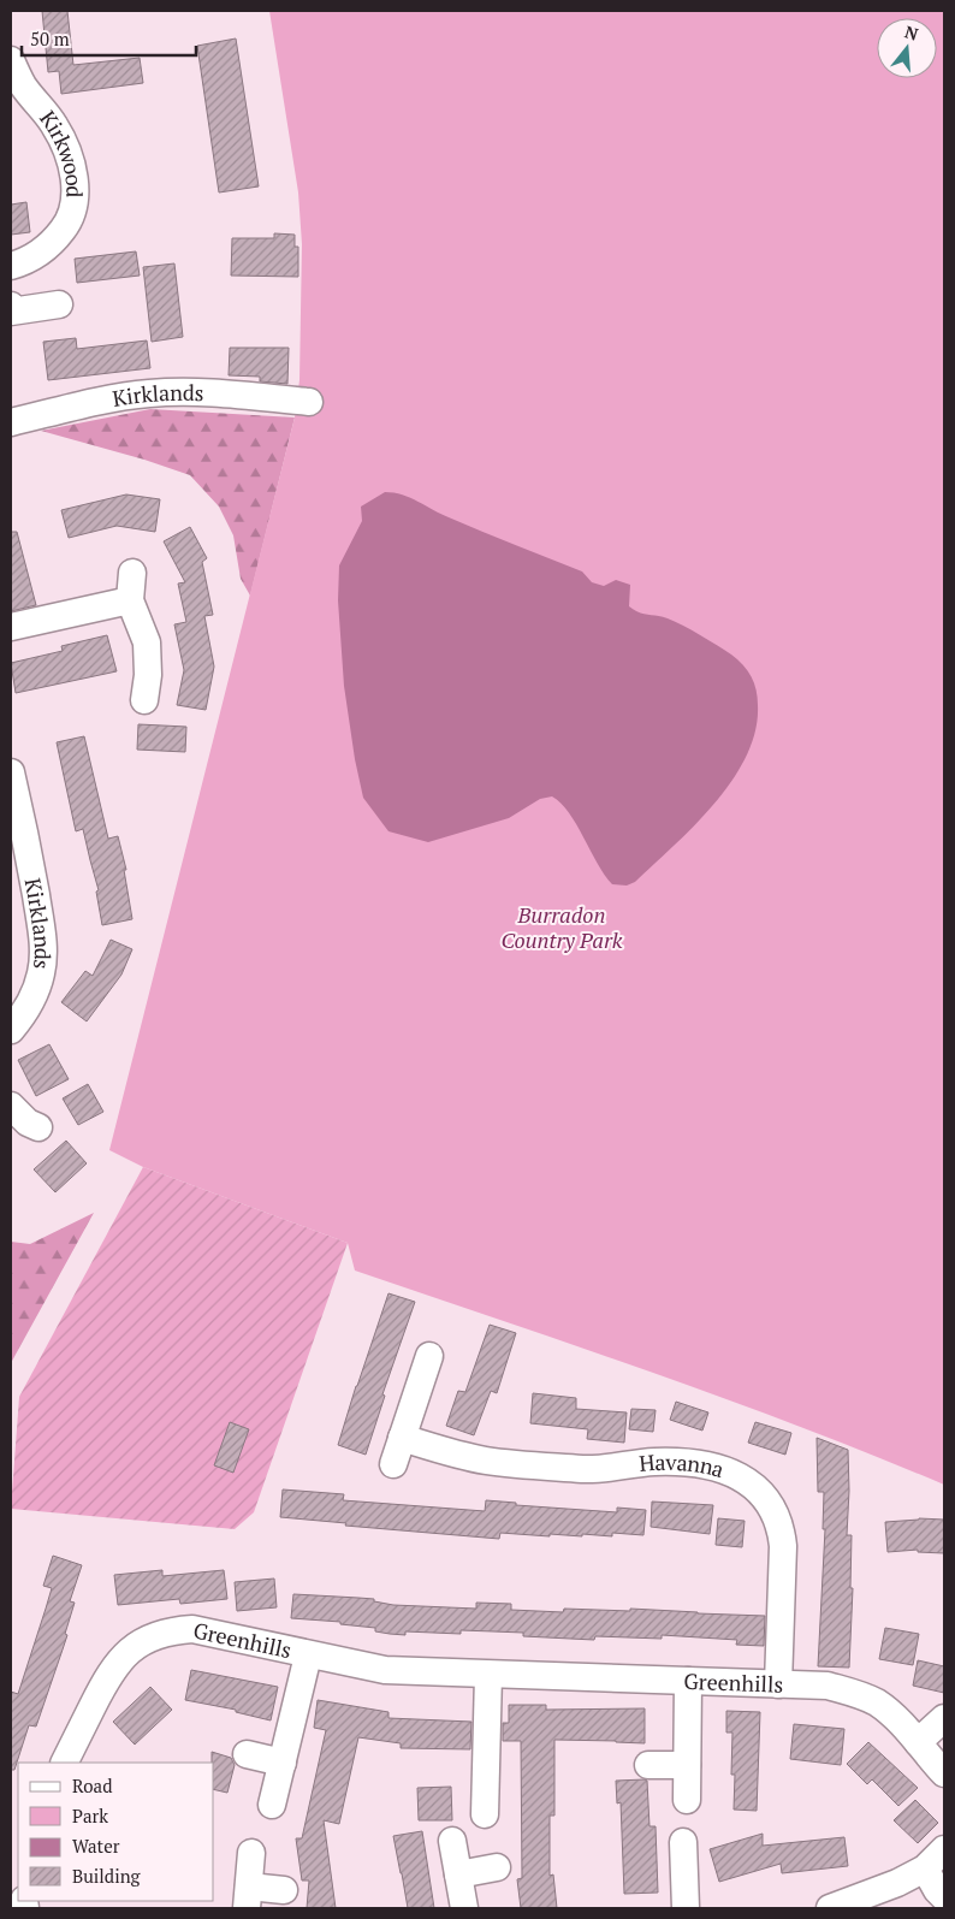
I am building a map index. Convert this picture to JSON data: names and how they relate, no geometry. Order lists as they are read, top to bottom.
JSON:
{
  "streets": {
    "street": [
      "Kirkwood",
      "Kirklands",
      "Havanna",
      "Greenhills"
    ]
  },
  "crossings": [
    ["Havanna", "Greenhills"]
  ],
  "parks": ["Burradon Country Park"],
  "legend": [
    "Road",
    "Park",
    "Water",
    "Building"
  ],
  "scale_bar": "50 m",
  "north": "top"
}
